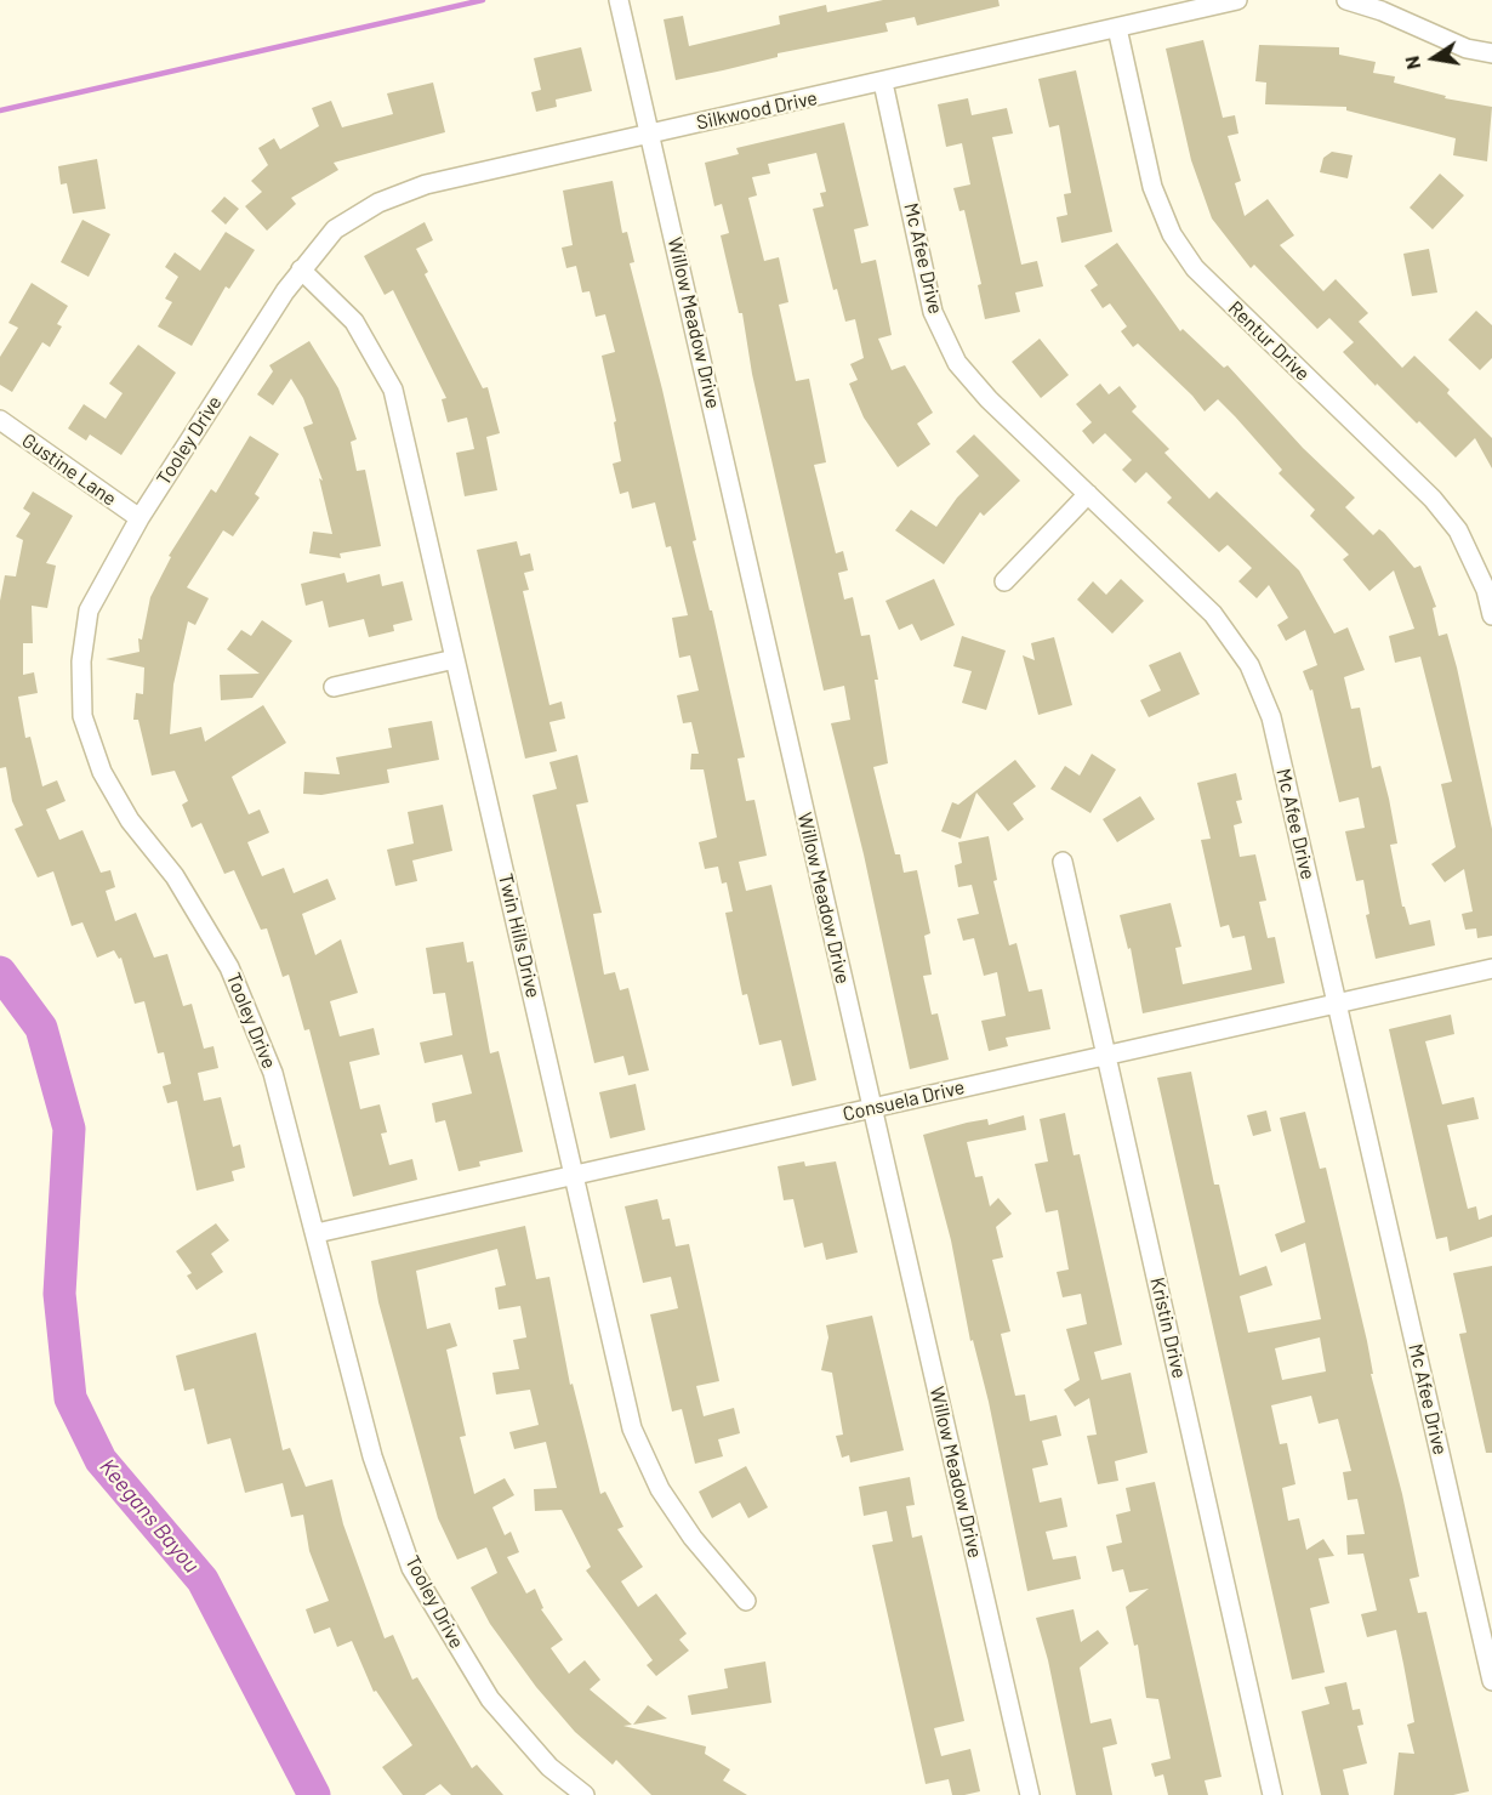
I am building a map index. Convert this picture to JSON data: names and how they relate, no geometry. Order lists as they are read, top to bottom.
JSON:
{
  "streets": {
    "street": [
      "Silkwood Drive",
      "Mc Afee Drive",
      "Willow Meadow Drive",
      "Rentur Drive",
      "Tooley Drive",
      "Gustine Lane",
      "Twin Hills Drive",
      "Consuela Drive",
      "Kristin Drive"
    ]
  },
  "crossings": [
    ["Silkwood Drive", "Mc Afee Drive"],
    ["Silkwood Drive", "Willow Meadow Drive"],
    ["Silkwood Drive", "Rentur Drive"],
    ["Silkwood Drive", "Tooley Drive"],
    ["Silkwood Drive", "Twin Hills Drive"],
    ["Mc Afee Drive", "Consuela Drive"],
    ["Willow Meadow Drive", "Consuela Drive"],
    ["Tooley Drive", "Gustine Lane"],
    ["Tooley Drive", "Twin Hills Drive"],
    ["Tooley Drive", "Consuela Drive"],
    ["Twin Hills Drive", "Consuela Drive"],
    ["Consuela Drive", "Kristin Drive"]
  ],
  "water": ["Keegans Bayou"],
  "north": "left"
}
